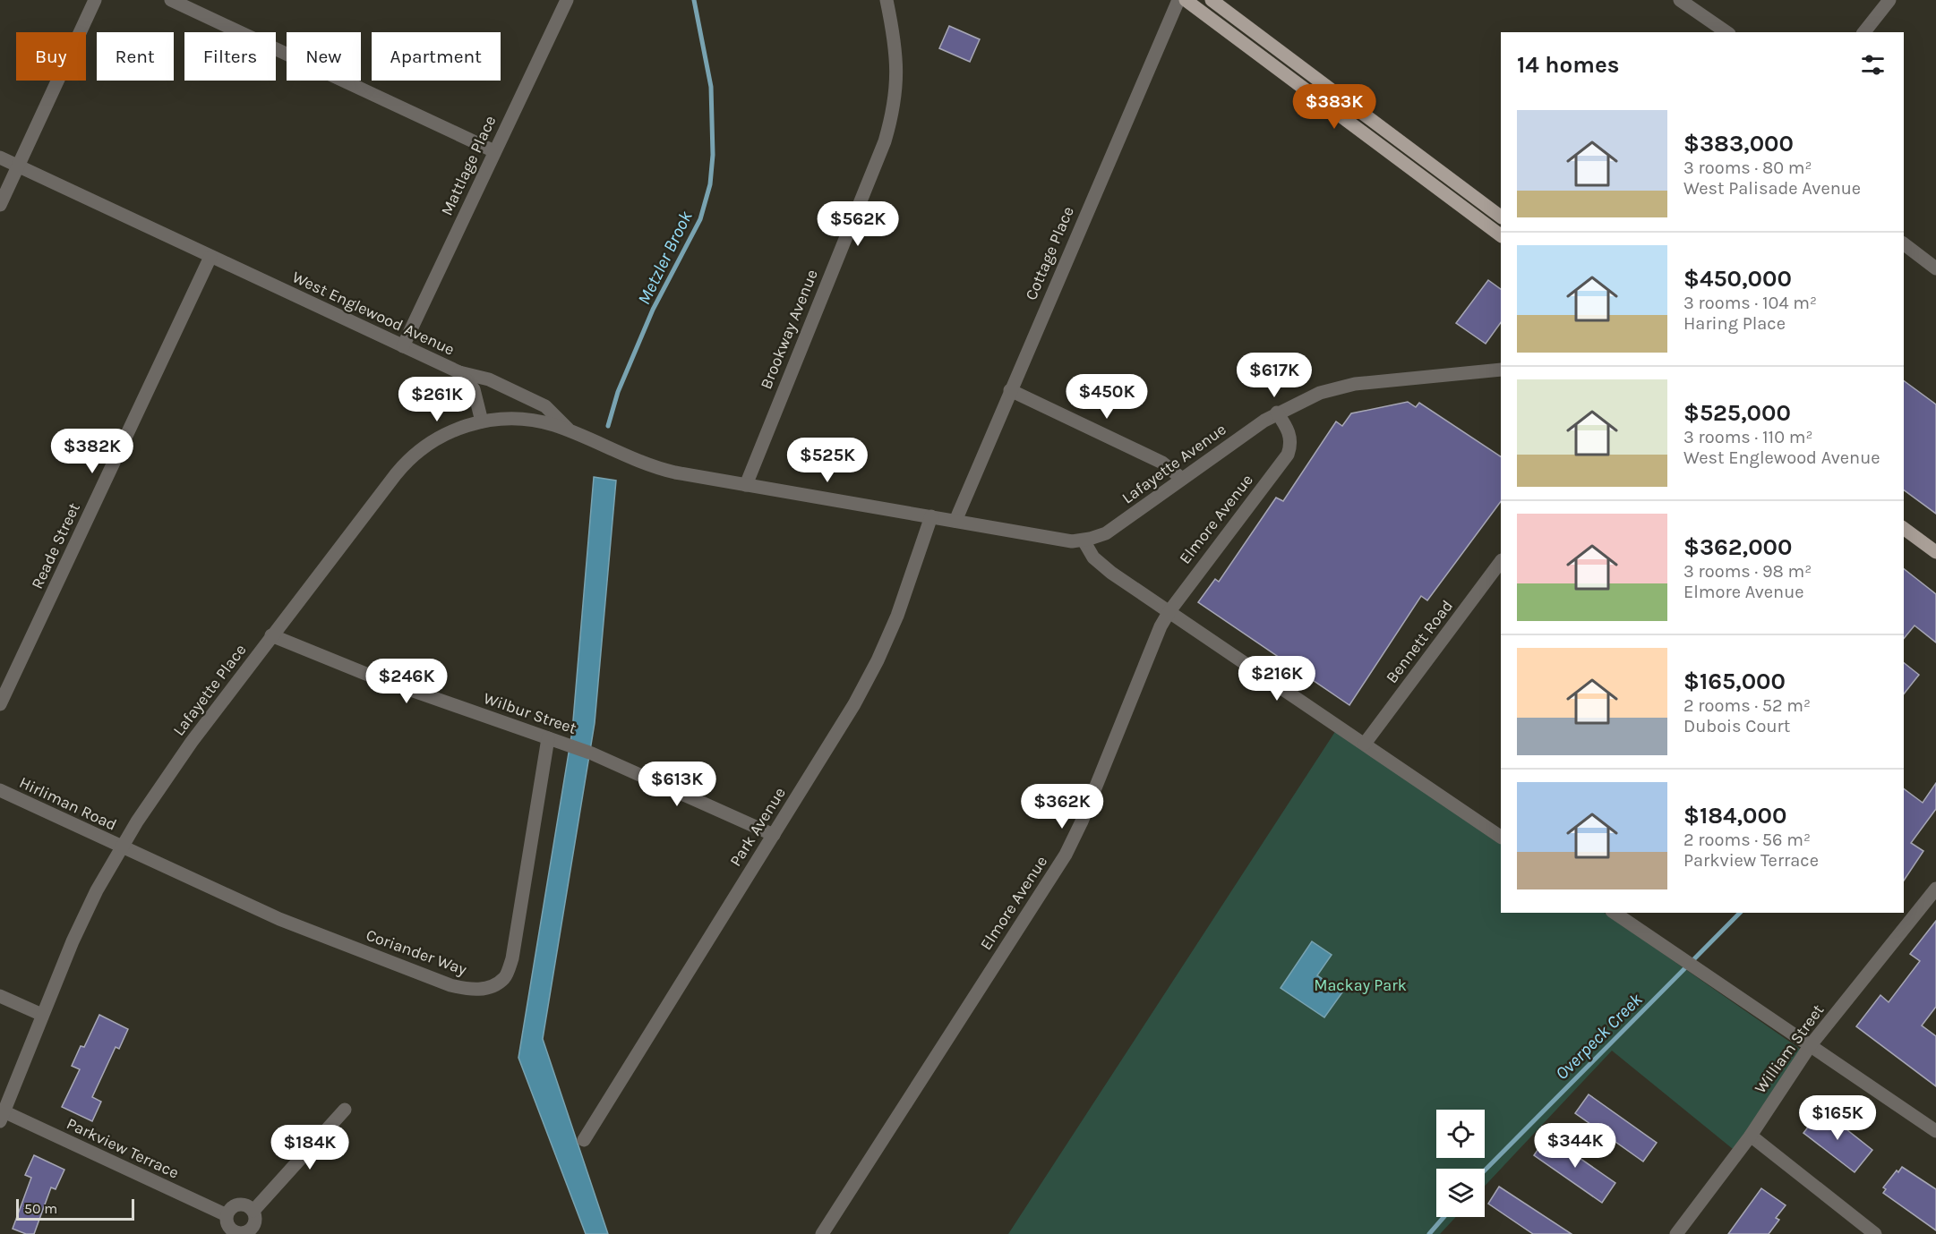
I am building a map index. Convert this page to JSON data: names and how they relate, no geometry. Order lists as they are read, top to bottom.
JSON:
{
  "streets": {
    "street": [
      "Mattlage Place",
      "Cottage Place",
      "West Englewood Avenue",
      "Brookway Avenue",
      "Lafayette Avenue",
      "Elmore Avenue",
      "Reade Street",
      "Bennett Road",
      "Lafayette Place",
      "Wilbur Street",
      "Hirliman Road",
      "Park Avenue",
      "Coriander Way",
      "William Street",
      "Parkview Terrace"
    ]
  },
  "crossings": [
    ["Mattlage Place", "West Englewood Avenue"],
    ["Cottage Place", "West Englewood Avenue"],
    ["West Englewood Avenue", "Brookway Avenue"],
    ["West Englewood Avenue", "Lafayette Avenue"],
    ["West Englewood Avenue", "Reade Street"],
    ["West Englewood Avenue", "Lafayette Place"],
    ["West Englewood Avenue", "Park Avenue"],
    ["Lafayette Avenue", "Elmore Avenue"],
    ["Lafayette Place", "Wilbur Street"],
    ["Lafayette Place", "Hirliman Road"],
    ["Lafayette Place", "Coriander Way"],
    ["Lafayette Place", "Parkview Terrace"],
    ["Wilbur Street", "Park Avenue"],
    ["Wilbur Street", "Coriander Way"],
    ["Hirliman Road", "Coriander Way"]
  ],
  "water": ["Metzler Brook", "Overpeck Creek"],
  "parks": ["Mackay Park"],
  "scale_bar": "50 m",
  "page": {
    "chip": [
      "Buy",
      "Rent",
      "Filters",
      "New",
      "Apartment"
    ],
    "heading": "14 homes",
    "price": [
      "$383K",
      "$562K",
      "$617K",
      "$450K",
      "$261K",
      "$382K",
      "$525K",
      "$216K",
      "$246K",
      "$613K",
      "$362K",
      "$165K",
      "$344K",
      "$184K"
    ],
    "list": [
      {
        "name": "$383,000",
        "note": "3 rooms · 80 m² · West Palisade Avenue"
      },
      {
        "name": "$450,000",
        "note": "3 rooms · 104 m² · Haring Place"
      },
      {
        "name": "$525,000",
        "note": "3 rooms · 110 m² · West Englewood Avenue"
      },
      {
        "name": "$362,000",
        "note": "3 rooms · 98 m² · Elmore Avenue"
      },
      {
        "name": "$165,000",
        "note": "2 rooms · 52 m² · Dubois Court"
      },
      {
        "name": "$184,000",
        "note": "2 rooms · 56 m² · Parkview Terrace"
      }
    ],
    "scale": "50 m"
  }
}
